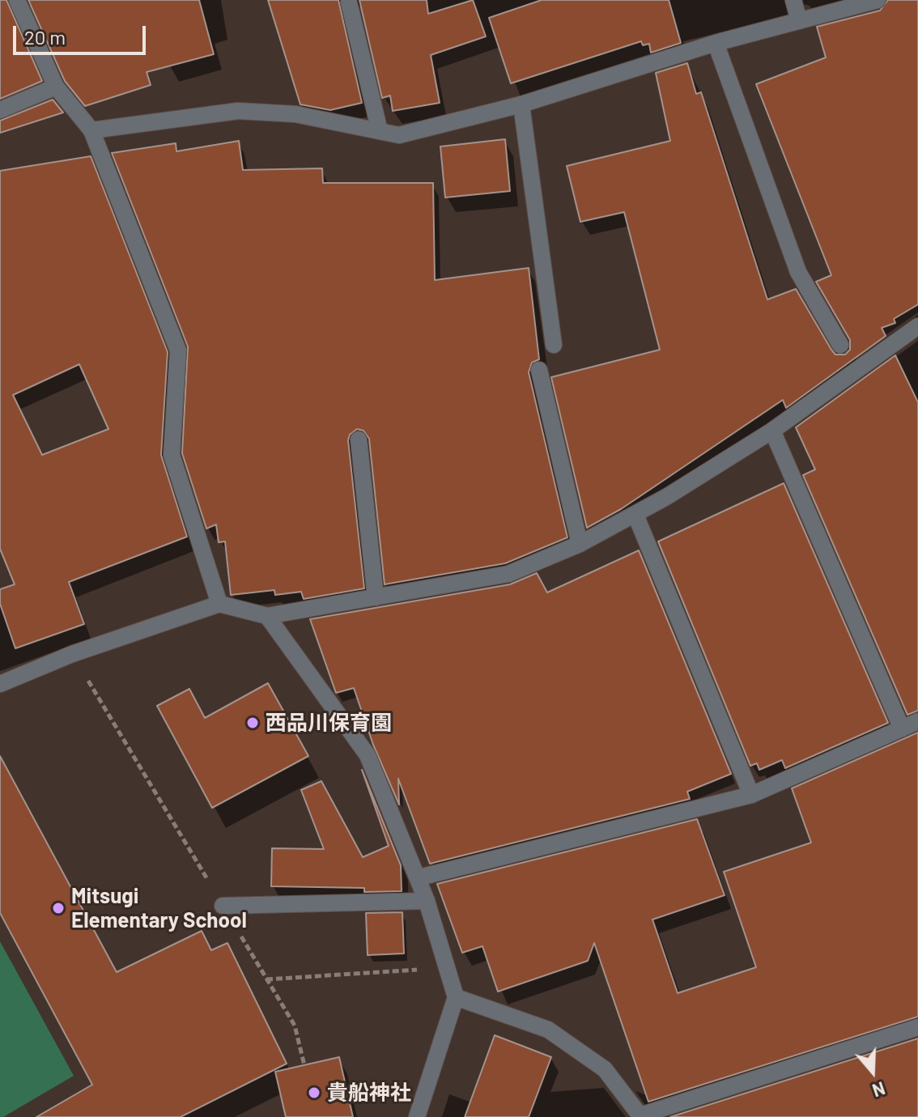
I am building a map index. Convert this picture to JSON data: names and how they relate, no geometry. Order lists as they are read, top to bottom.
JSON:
{
  "places": ["西品川保育園", "Mitsugi Elementary School", "貴船神社"],
  "scale_bar": "20 m",
  "north": "bottom"
}
